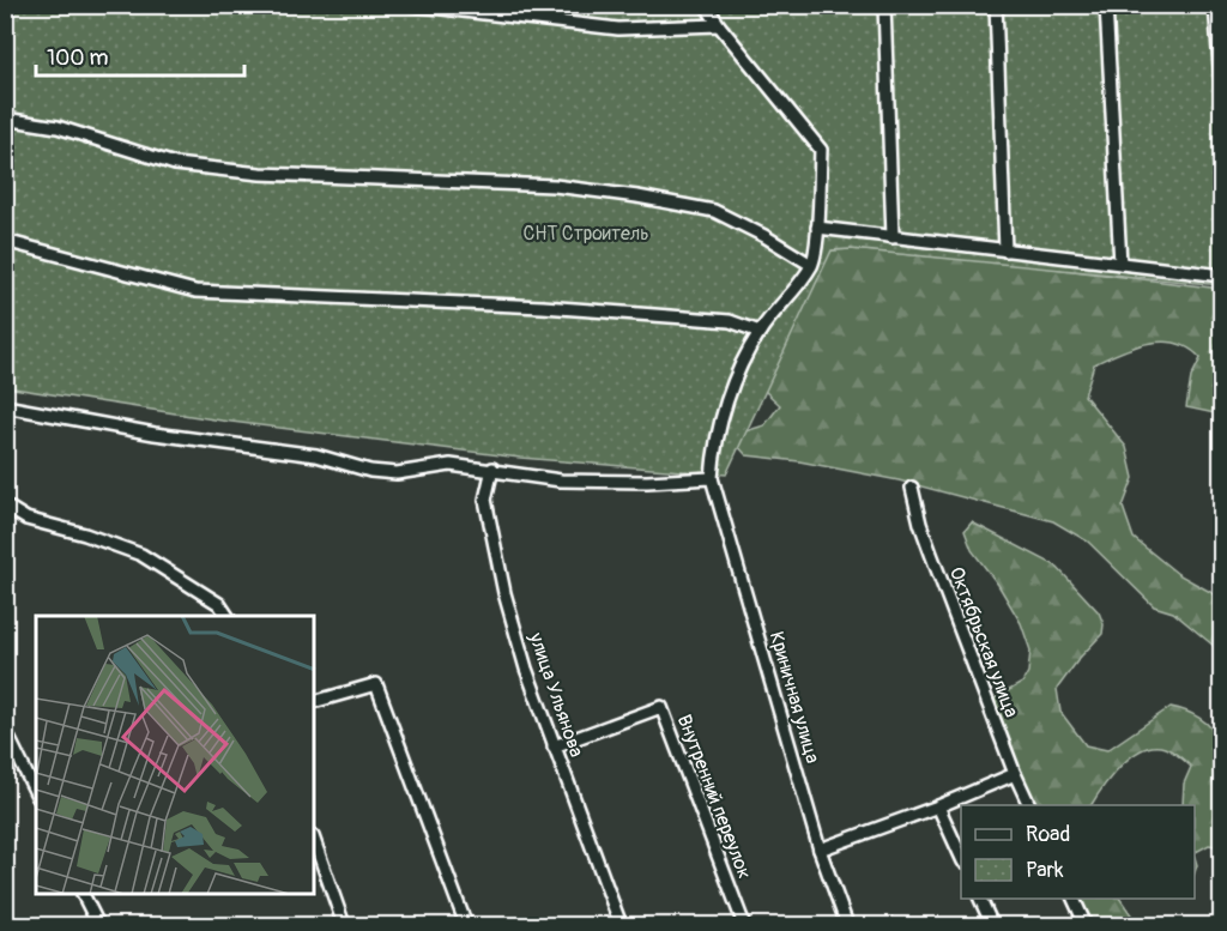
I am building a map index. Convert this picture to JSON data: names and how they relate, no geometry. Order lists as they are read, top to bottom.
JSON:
{
  "streets": {
    "street": [
      "Октябрьская улица",
      "улица Ульянова",
      "Криничная улица",
      "Внутренний переулок"
    ]
  },
  "crossings": [
    ["улица Ульянова", "Внутренний переулок"]
  ],
  "parks": ["СНТ Строитель"],
  "legend": ["Road", "Park"],
  "scale_bar": "100 m"
}
